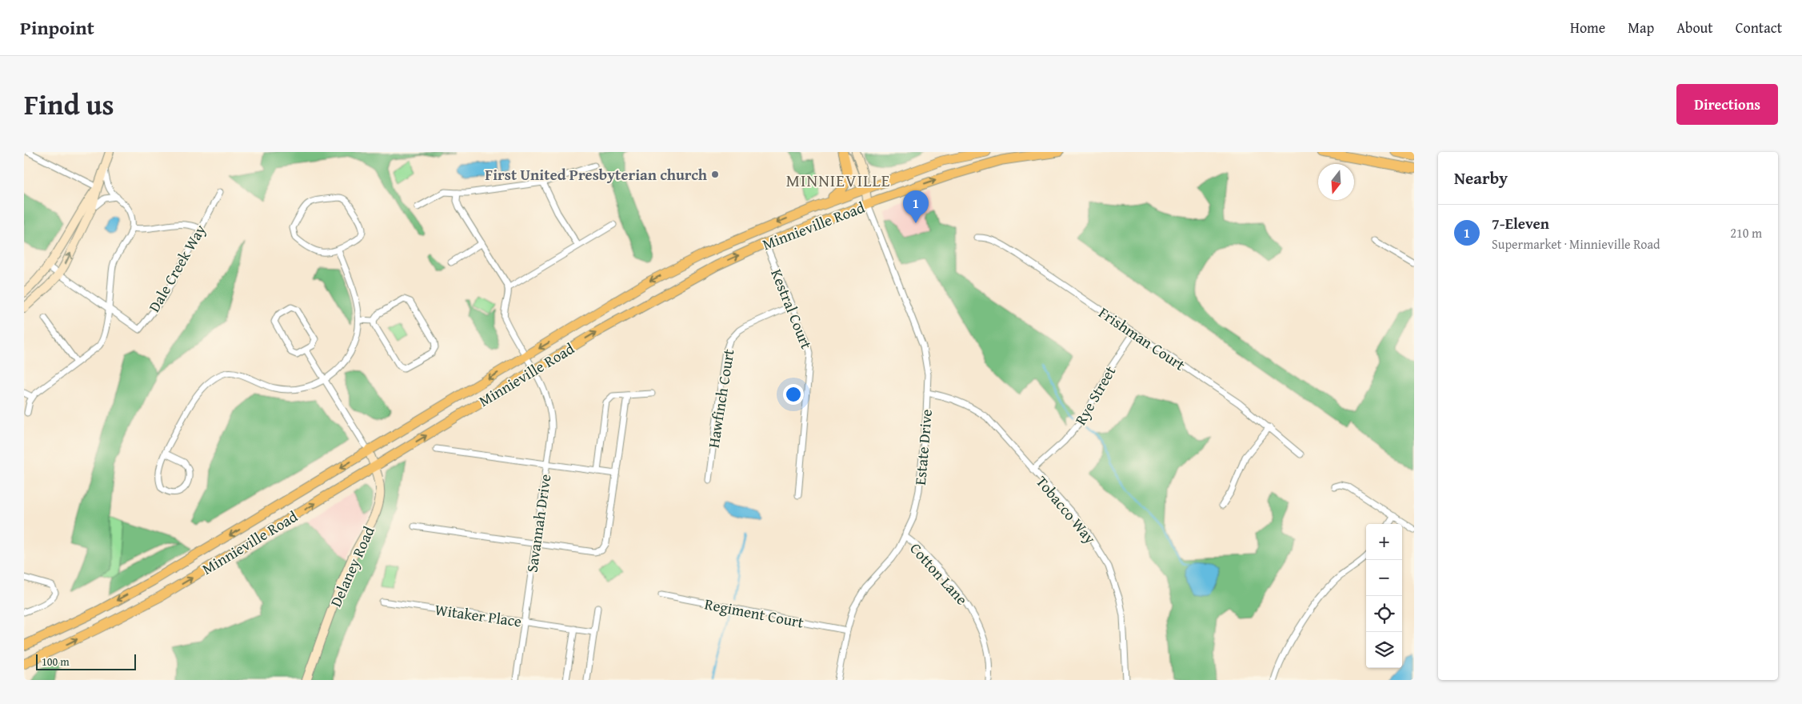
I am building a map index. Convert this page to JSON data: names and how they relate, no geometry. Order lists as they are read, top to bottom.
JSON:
{
  "streets": {
    "main road": ["Minnieville Road"],
    "street": [
      "Dale Creek Way",
      "Kestral Court",
      "Frishman Court",
      "Rye Street",
      "Hawfinch Court",
      "Estate Drive",
      "Tobacco Way",
      "Savannah Drive",
      "Delaney Road",
      "Cotton Lane",
      "Regiment Court",
      "Witaker Place"
    ]
  },
  "crossings": [
    ["Minnieville Road", "Kestral Court"],
    ["Minnieville Road", "Estate Drive"],
    ["Minnieville Road", "Savannah Drive"],
    ["Minnieville Road", "Delaney Road"],
    ["Kestral Court", "Hawfinch Court"],
    ["Frishman Court", "Rye Street"],
    ["Rye Street", "Tobacco Way"],
    ["Estate Drive", "Tobacco Way"],
    ["Estate Drive", "Cotton Lane"],
    ["Estate Drive", "Regiment Court"],
    ["Savannah Drive", "Witaker Place"]
  ],
  "districts": ["MINNIEVILLE"],
  "places": ["First United Presbyterian church"],
  "scale_bar": "100 m",
  "north": "bottom",
  "page": {
    "header": "Pinpoint",
    "nav": [
      "Home",
      "Map",
      "About",
      "Contact"
    ],
    "title": "Find us",
    "buttons": "Directions",
    "heading": "Nearby",
    "pins": "1",
    "list": [
      {
        "mark": "1",
        "name": "7-Eleven",
        "note": "Supermarket · Minnieville Road",
        "value": "210 m"
      }
    ],
    "map_buttons": ["+", "−"],
    "scale": "100 m"
  }
}
